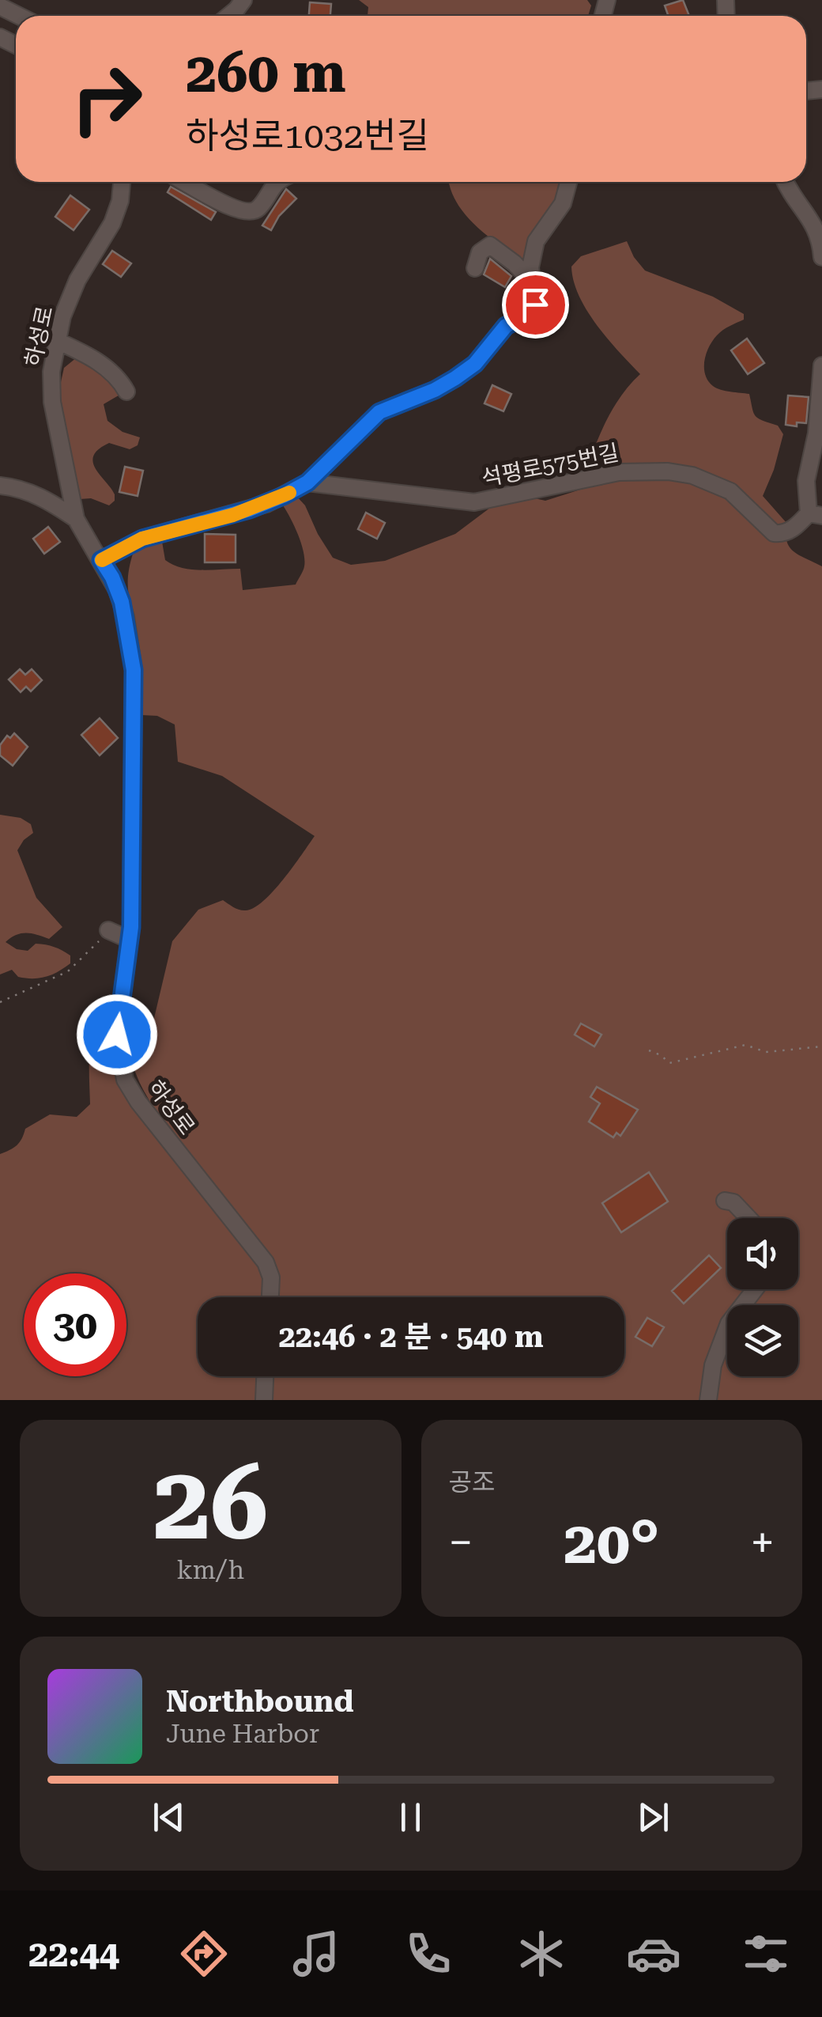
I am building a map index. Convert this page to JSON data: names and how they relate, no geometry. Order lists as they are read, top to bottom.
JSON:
{
  "streets": {
    "street": ["하성로", "석평로575번길"]
  },
  "page": {
    "turn": ["260 m", "하성로1032번길"],
    "limit": "30",
    "trip": "22:46 · 2 분 · 540 m",
    "tile": [
      ["26", "km/h"],
      "공조"
    ],
    "heat": ["−", "20°", "+"],
    "song": ["Northbound", "June Harbor"],
    "tabs": "22:44"
  }
}
